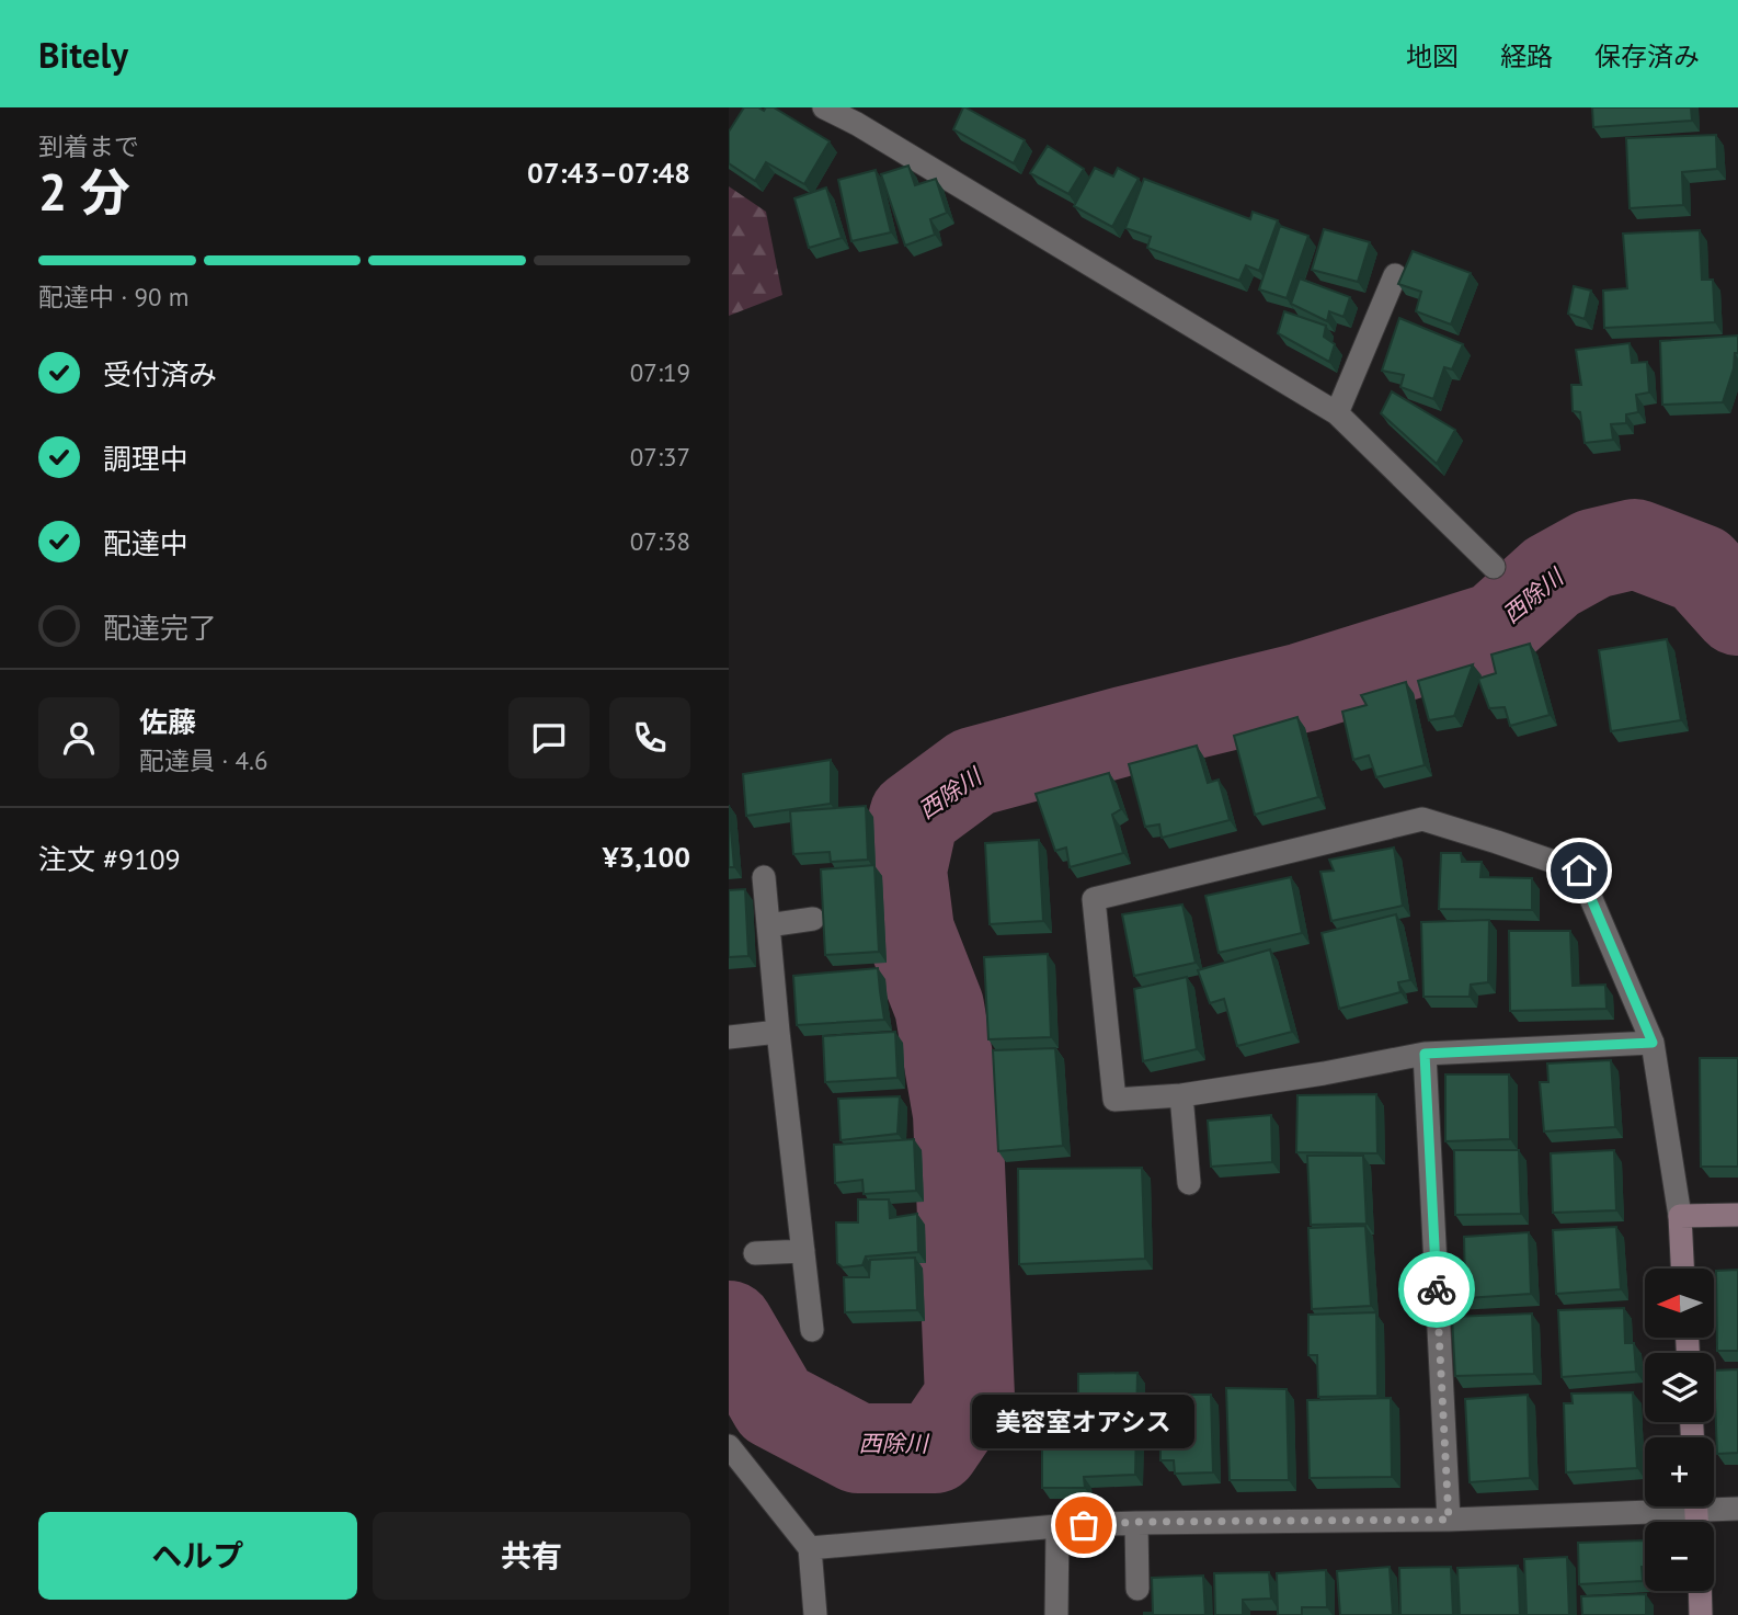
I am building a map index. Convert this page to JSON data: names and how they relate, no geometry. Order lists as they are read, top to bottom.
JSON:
{
  "water": ["西除川"],
  "places": ["美容室オアシス"],
  "north": "left",
  "page": {
    "header": "Bitely",
    "nav": ["地図", "経路", "保存済み"],
    "heading": ["2 分", "到着まで", "07:43–07:48"],
    "panel": [
      "佐藤",
      "配達員 · 4.6",
      "注文 #9109",
      "¥3,100"
    ],
    "bar": "配達中 · 90 m",
    "list": [
      ["受付済み", "07:19"],
      ["調理中", "07:37"],
      ["配達中", "07:38"],
      "配達完了"
    ],
    "map_buttons": ["+", "−"],
    "bubble": "美容室オアシス",
    "buttons": ["ヘルプ", "共有"]
  }
}
